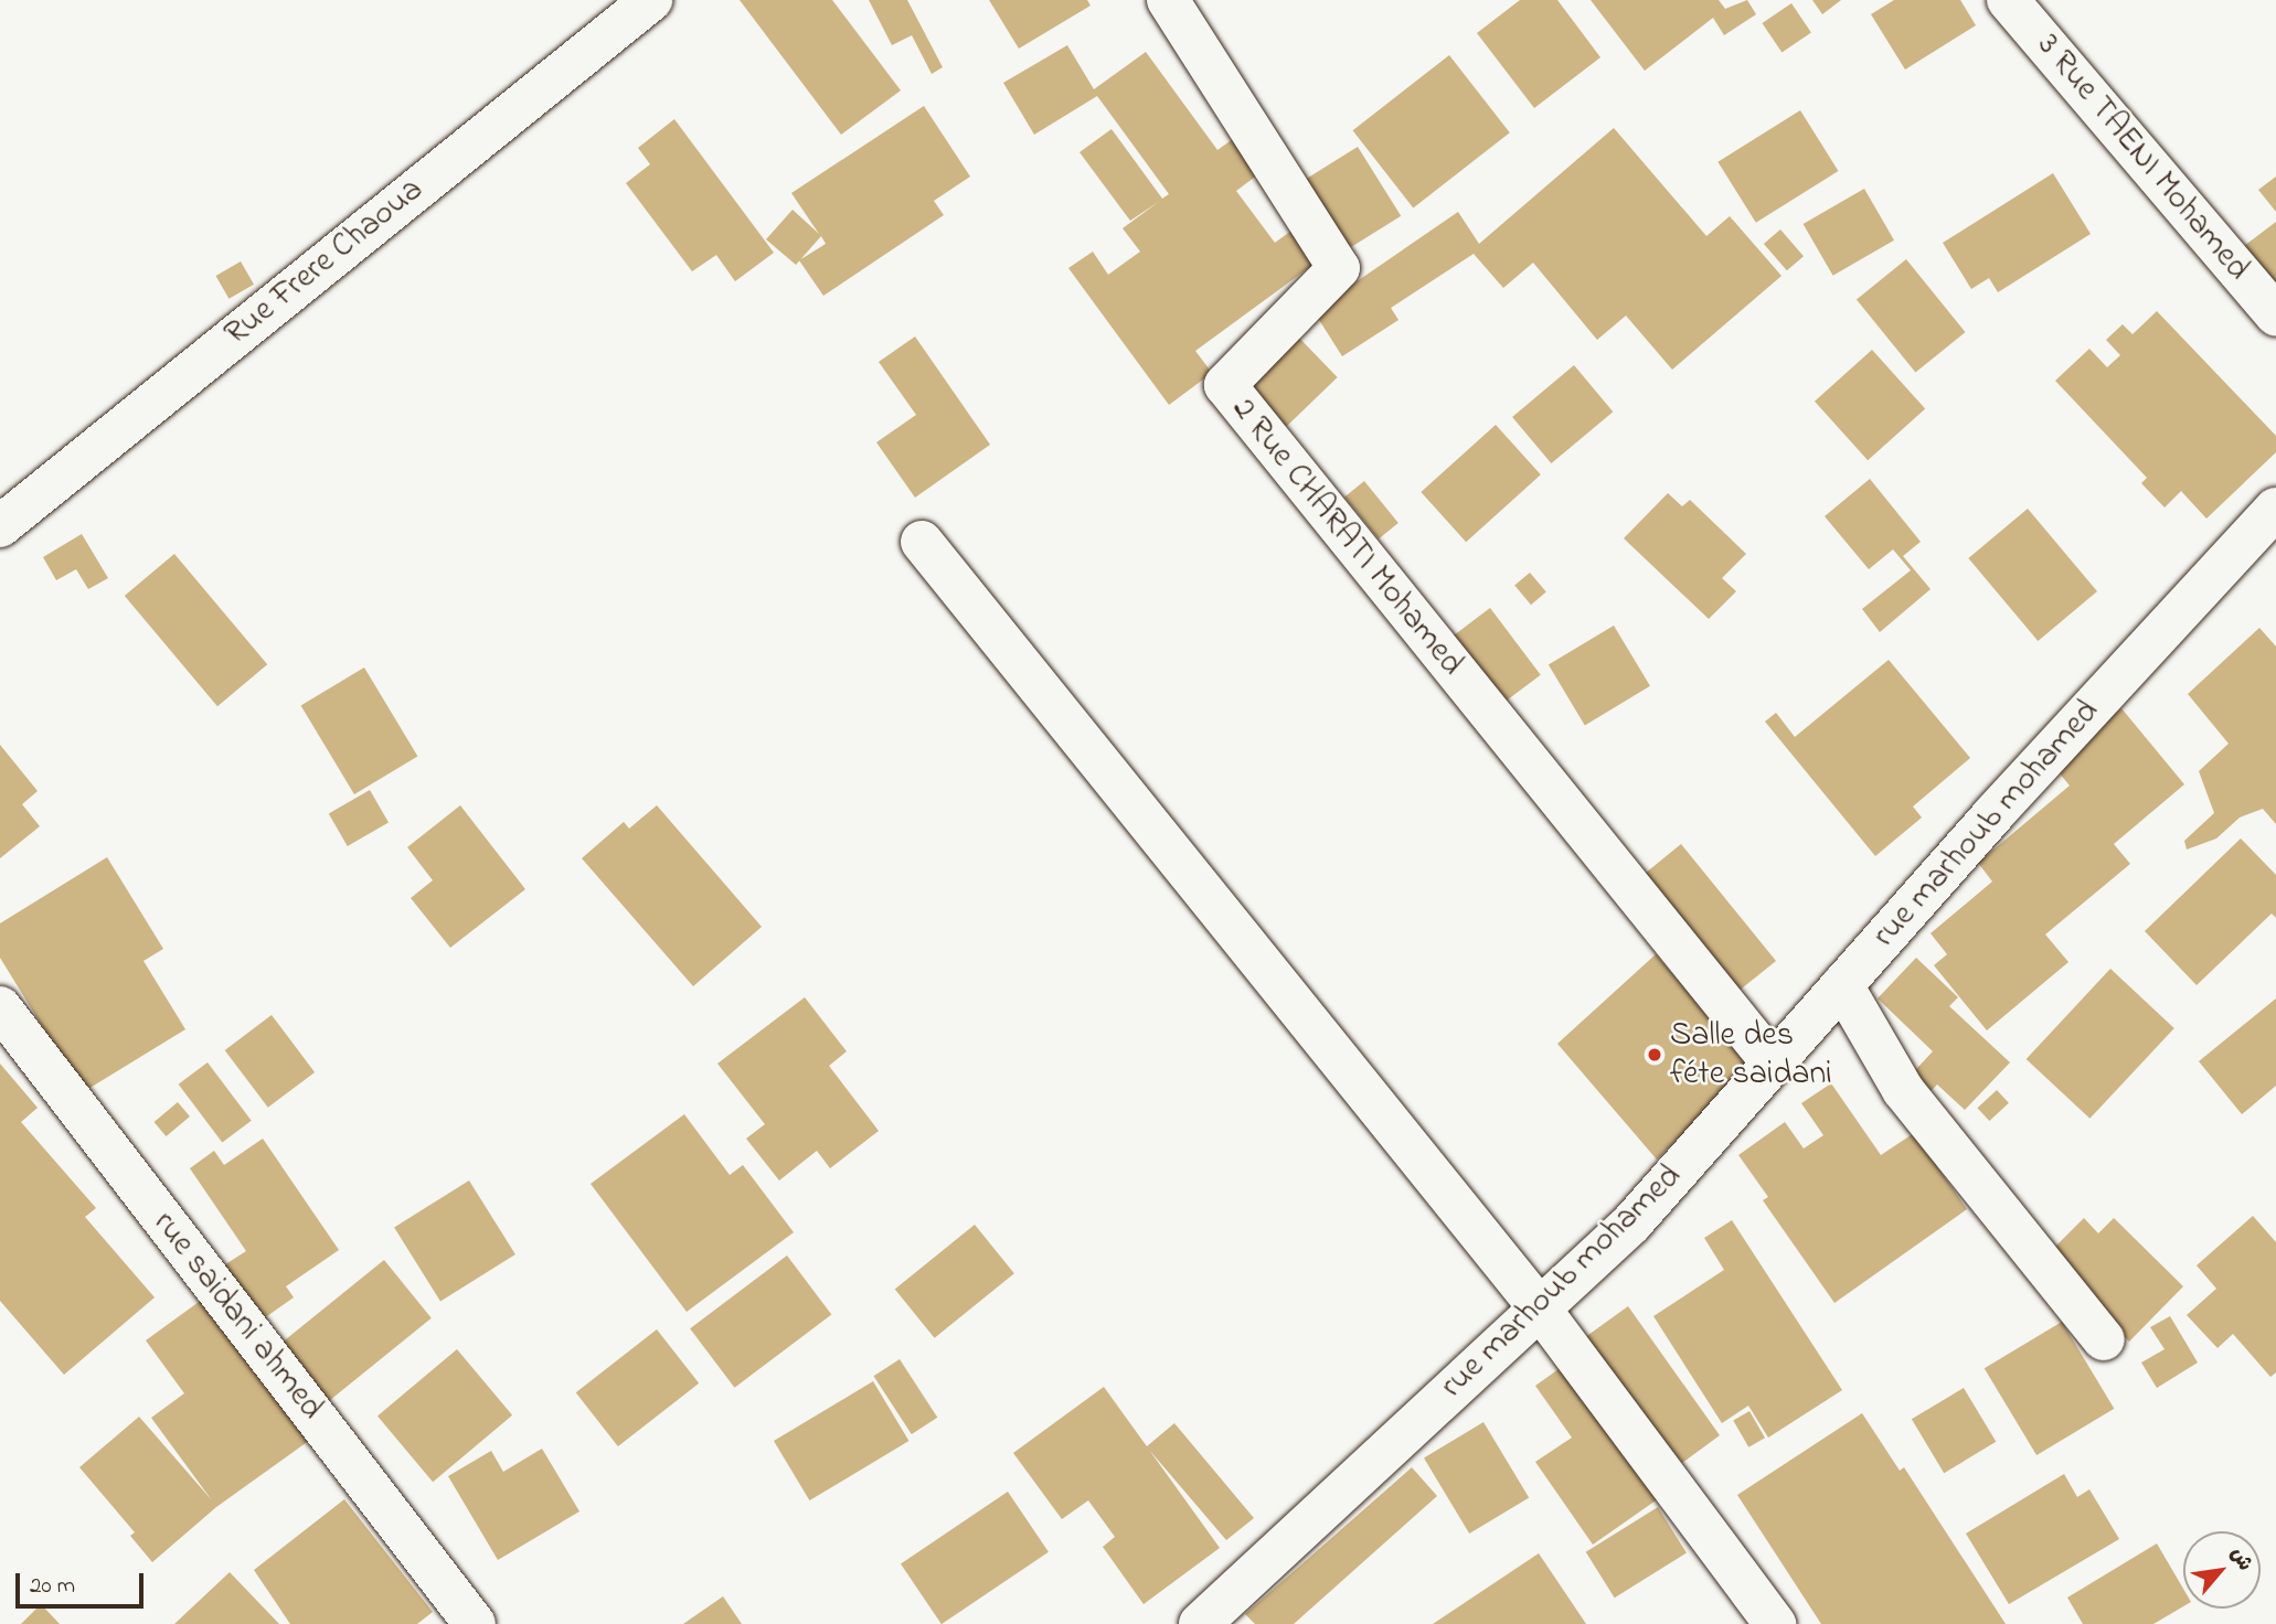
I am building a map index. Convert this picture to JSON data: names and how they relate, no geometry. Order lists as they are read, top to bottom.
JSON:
{
  "streets": {
    "street": [
      "3 Rue TAENI Mohamed",
      "Rue Frere Chaoua",
      "2 Rue CHARATI Mohamed",
      "rue marhoub mohamed",
      "rue saidani ahmed"
    ]
  },
  "crossings": [
    ["2 Rue CHARATI Mohamed", "rue marhoub mohamed"]
  ],
  "places": ["Salle des féte saidani"],
  "scale_bar": "20 m",
  "north": "top right"
}
